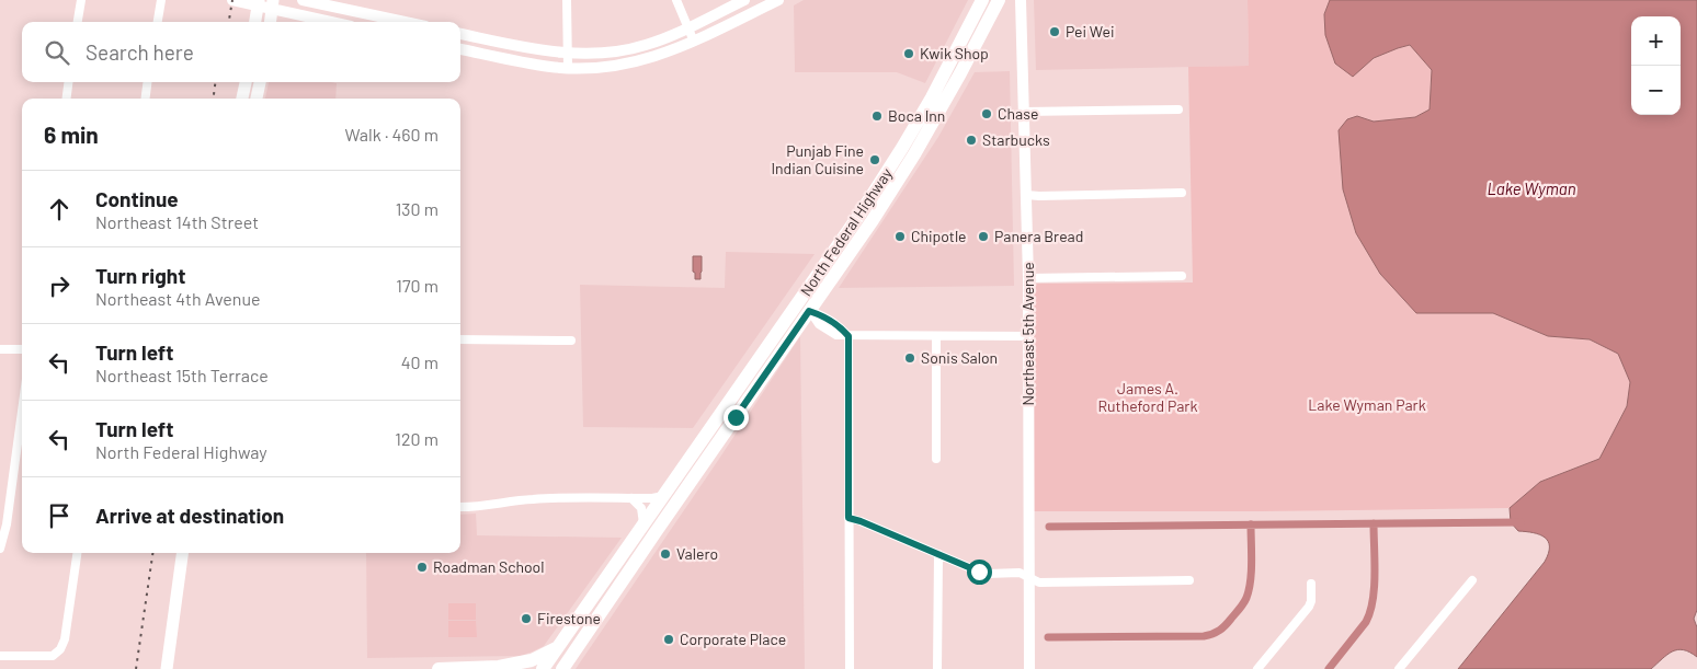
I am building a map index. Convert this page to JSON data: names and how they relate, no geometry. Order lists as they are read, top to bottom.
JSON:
{
  "streets": {
    "main road": ["North Federal Highway"],
    "street": ["Northeast 5th Avenue"]
  },
  "water": ["Lake Wyman"],
  "parks": ["James A. Rutheford Park", "Lake Wyman Park"],
  "places": [
    "Pei Wei",
    "Kwik Shop",
    "Chase",
    "Boca Inn",
    "Starbucks",
    "Punjab Fine Indian Cuisine",
    "Chipotle",
    "Panera Bread",
    "Sonis Salon",
    "Valero",
    "Roadman School",
    "Firestone",
    "Corporate Place"
  ],
  "page": {
    "map_buttons": ["+", "−"],
    "search": "Search here",
    "heading": ["6 min", "Walk · 460 m"],
    "list": [
      ["Continue", "Northeast 14th Street", "130 m"],
      ["Turn right", "Northeast 4th Avenue", "170 m"],
      ["Turn left", "Northeast 15th Terrace", "40 m"],
      ["Turn left", "North Federal Highway", "120 m"],
      "Arrive at destination"
    ]
  }
}
